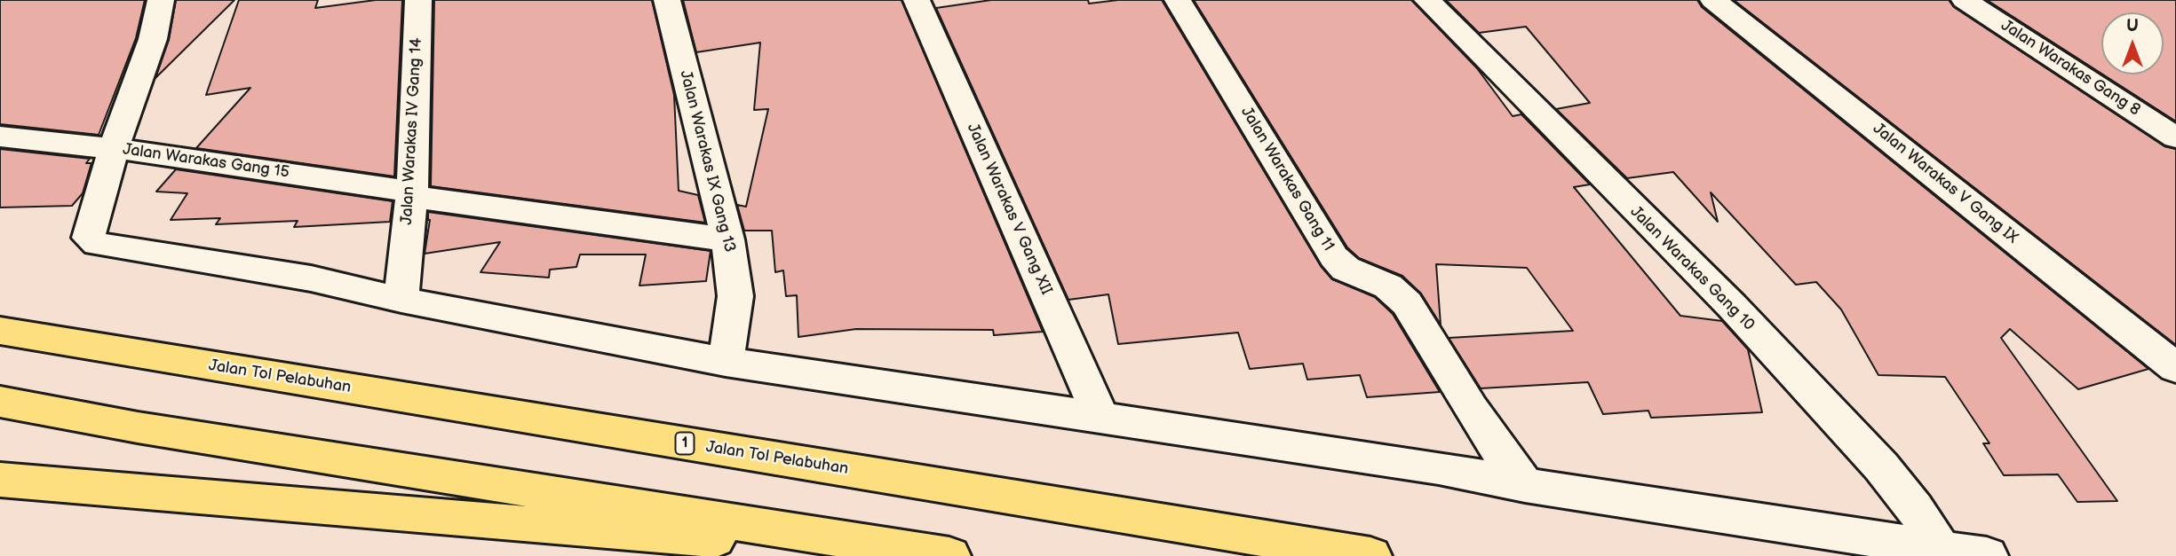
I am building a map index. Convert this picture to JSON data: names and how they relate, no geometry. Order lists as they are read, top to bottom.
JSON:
{
  "streets": {
    "highway": ["Jalan Tol Pelabuhan", "1"],
    "street": [
      "Jalan Warakas Gang 8",
      "Jalan Warakas IV Gang 14",
      "Jalan Warakas Gang 15",
      "Jalan Warakas IX Gang 13",
      "Jalan Warakas Gang 11",
      "Jalan Warakas V Gang IX",
      "Jalan Warakas V Gang XII",
      "Jalan Warakas Gang 10"
    ]
  },
  "crossings": [
    ["Jalan Warakas IV Gang 14", "Jalan Warakas Gang 15"],
    ["Jalan Warakas Gang 15", "Jalan Warakas IX Gang 13"]
  ],
  "north": "top"
}
